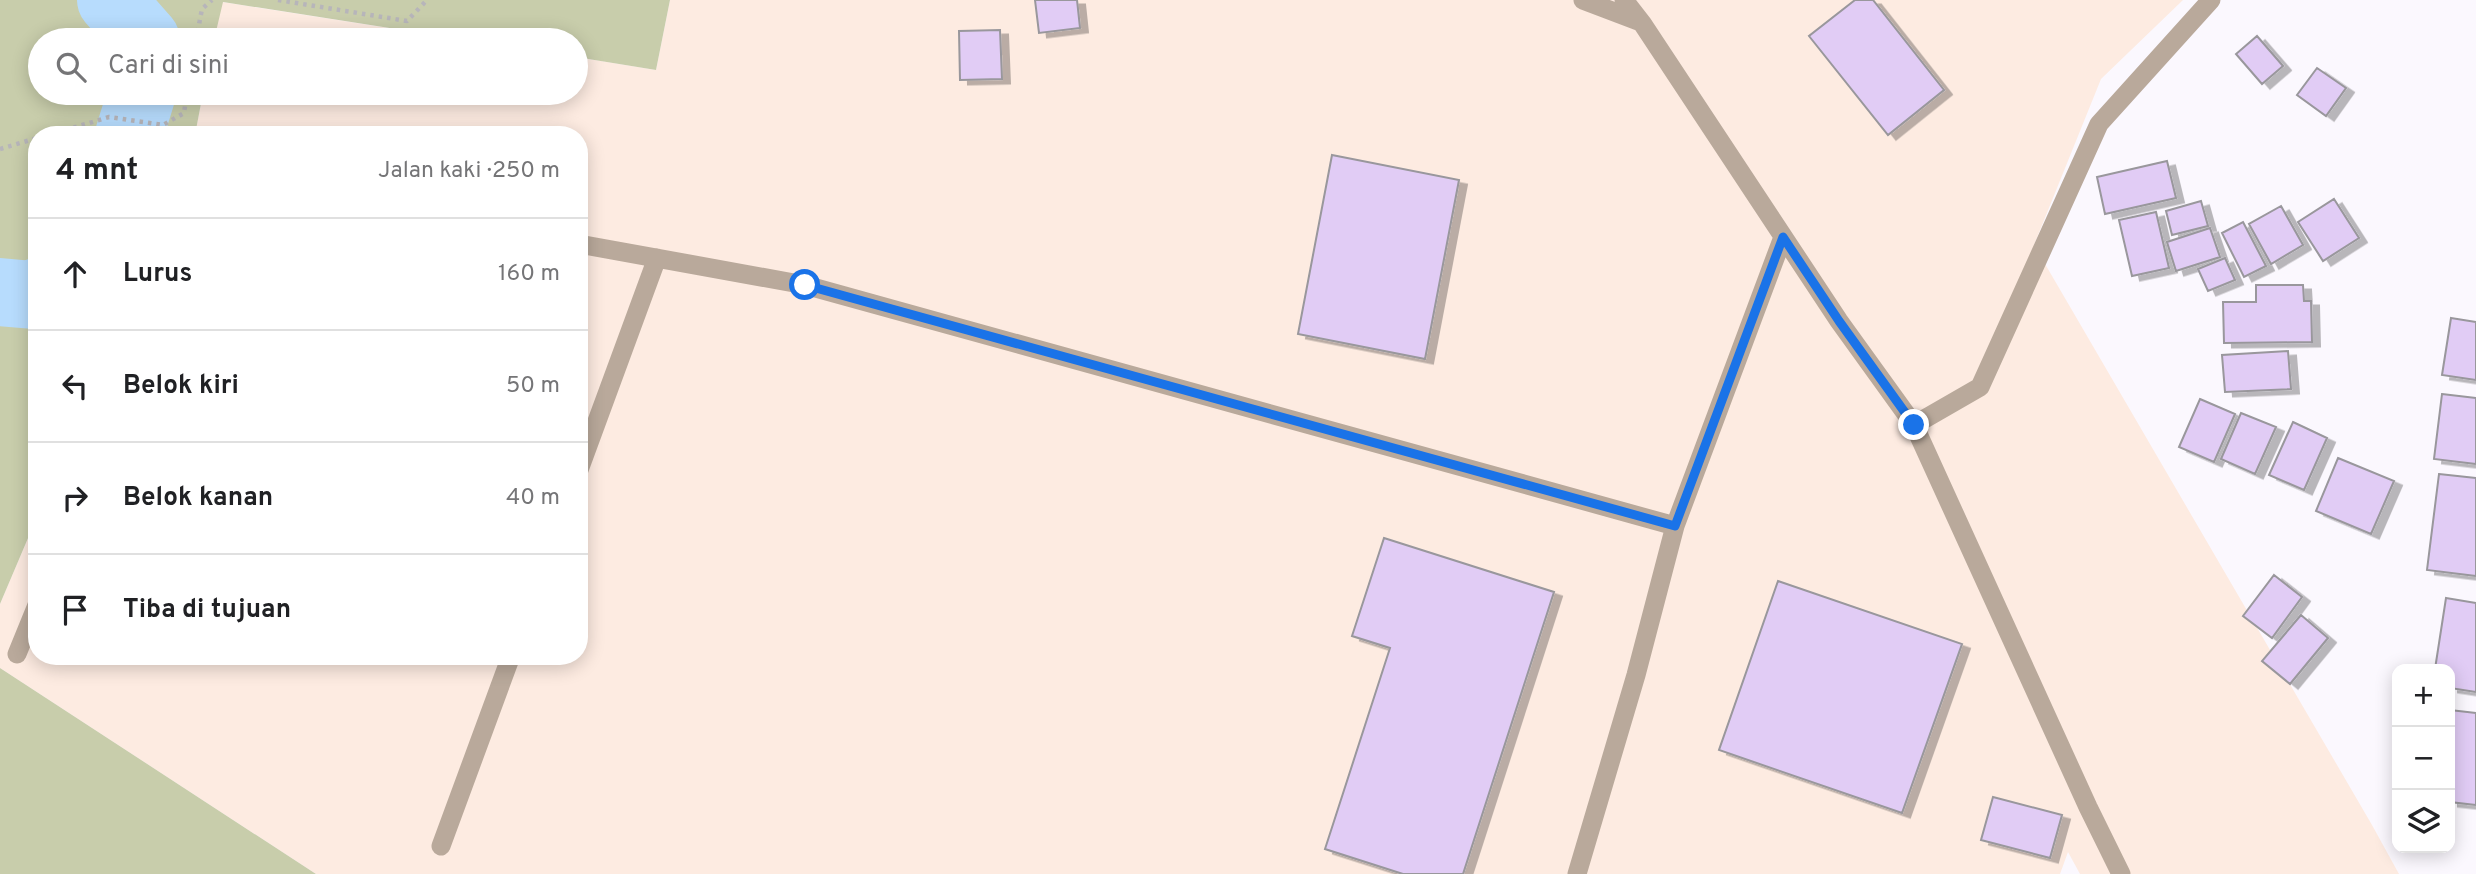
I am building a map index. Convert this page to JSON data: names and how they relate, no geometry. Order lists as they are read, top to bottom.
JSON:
{
  "page": {
    "search": "Cari di sini",
    "heading": ["4 mnt", "Jalan kaki · 250 m"],
    "list": [
      ["Lurus", "160 m"],
      ["Belok kiri", "50 m"],
      ["Belok kanan", "40 m"],
      "Tiba di tujuan"
    ],
    "map_buttons": ["+", "−"]
  }
}
